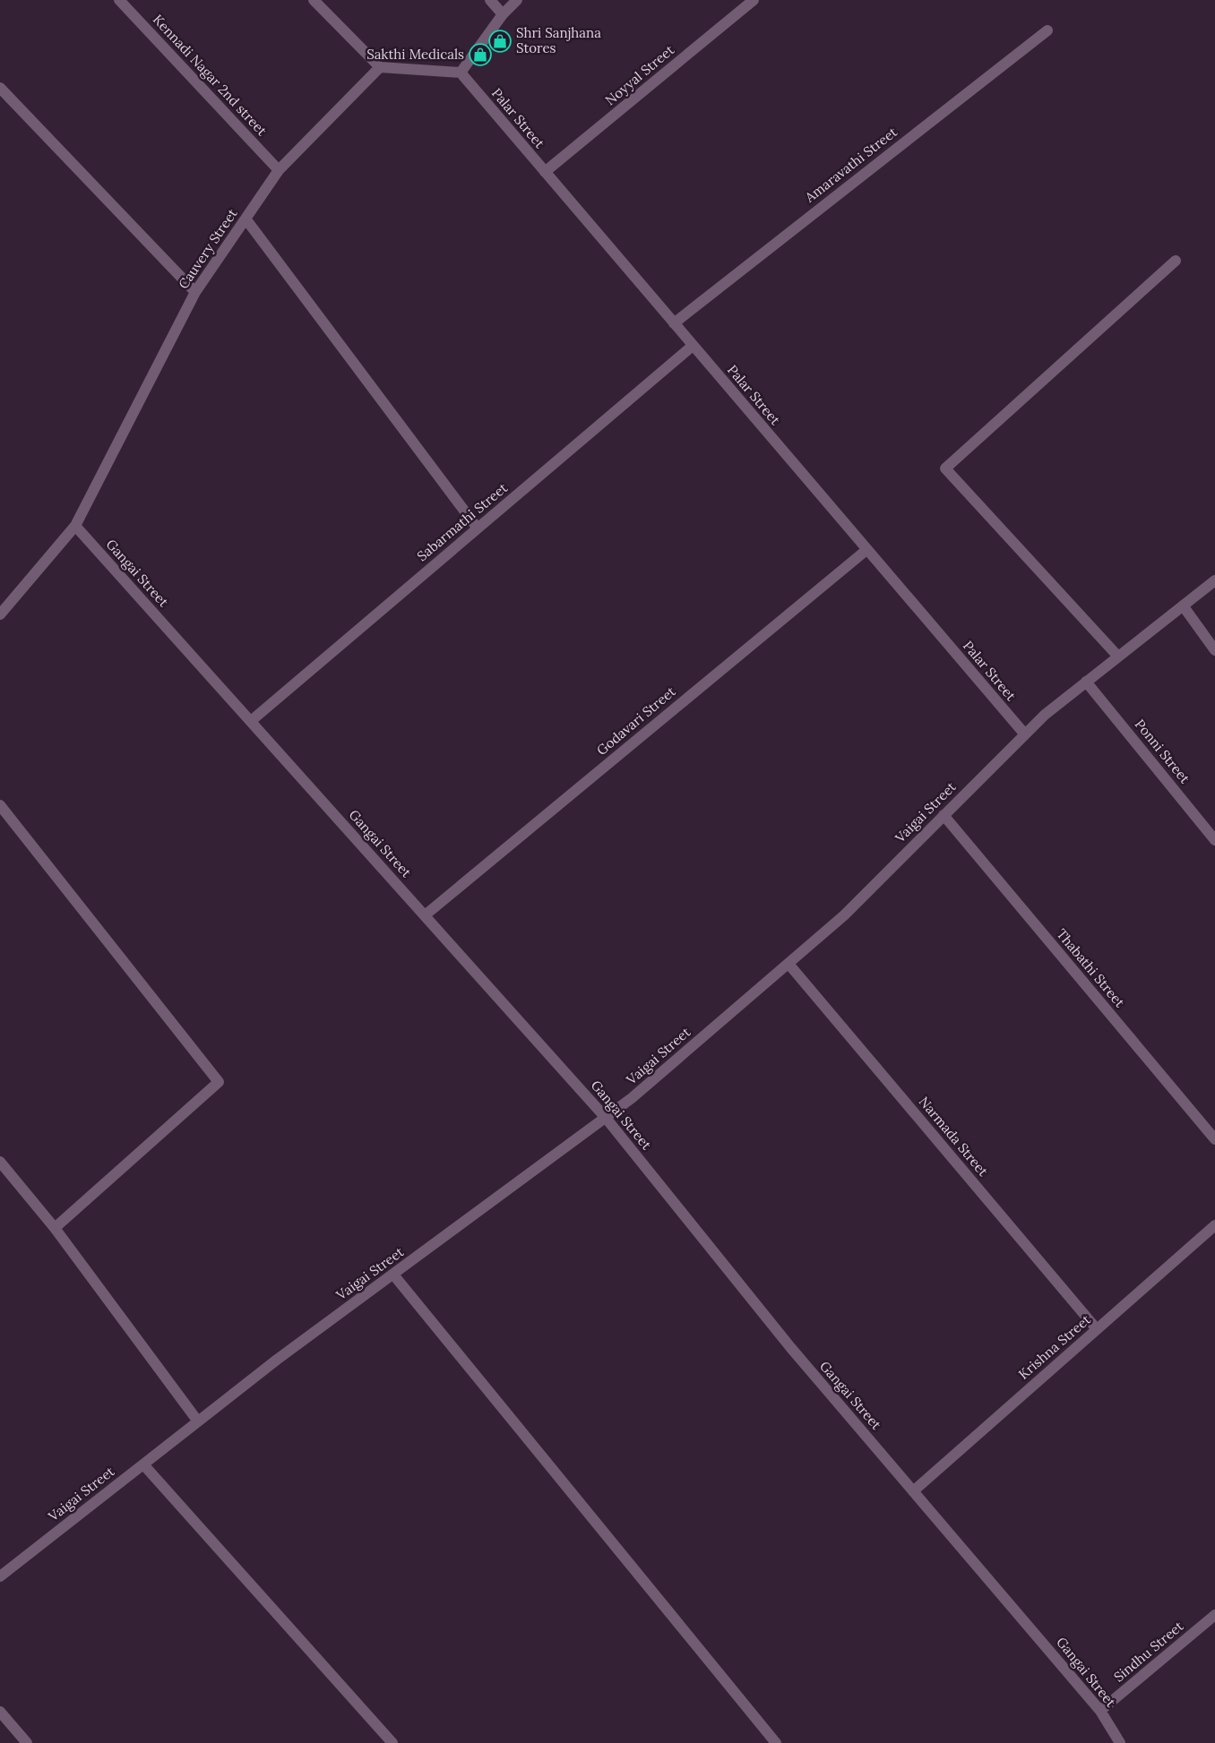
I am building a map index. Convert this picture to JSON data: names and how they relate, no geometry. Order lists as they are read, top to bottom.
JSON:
{
  "streets": {
    "street": [
      "Kennadi Nagar 2nd street",
      "Noyyal Street",
      "Palar Street",
      "Amaravathi Street",
      "Cauvery Street",
      "Sabarmathi Street",
      "Gangai Street",
      "Godavari Street",
      "Ponni Street",
      "Vaigai Street",
      "Thabathi Street",
      "Narmada Street",
      "Krishna Street",
      "Sindhu Street"
    ]
  },
  "crossings": [
    ["Kennadi Nagar 2nd street", "Cauvery Street"],
    ["Noyyal Street", "Palar Street"],
    ["Palar Street", "Amaravathi Street"],
    ["Palar Street", "Sabarmathi Street"],
    ["Palar Street", "Godavari Street"],
    ["Palar Street", "Vaigai Street"],
    ["Cauvery Street", "Gangai Street"],
    ["Sabarmathi Street", "Gangai Street"],
    ["Gangai Street", "Godavari Street"],
    ["Gangai Street", "Vaigai Street"],
    ["Gangai Street", "Krishna Street"],
    ["Gangai Street", "Sindhu Street"],
    ["Ponni Street", "Vaigai Street"],
    ["Vaigai Street", "Thabathi Street"],
    ["Vaigai Street", "Narmada Street"],
    ["Narmada Street", "Krishna Street"]
  ],
  "places": {
    "shop": ["Shri Sanjhana Stores", "Sakthi Medicals"]
  }
}
